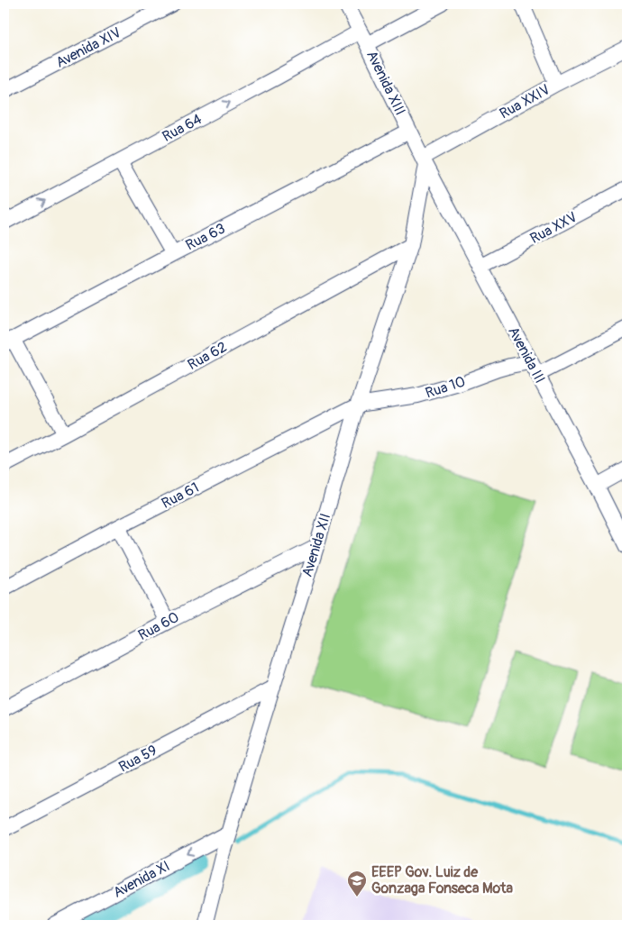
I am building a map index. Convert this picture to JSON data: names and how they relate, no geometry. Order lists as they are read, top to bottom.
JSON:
{
  "streets": {
    "street": [
      "Avenida XIV",
      "Avenida XIII",
      "Rua XXIV",
      "Rua 64",
      "Rua XXV",
      "Rua 63",
      "Avenida III",
      "Rua 62",
      "Rua 10",
      "Rua 61",
      "Avenida XII",
      "Rua 60",
      "Rua 59",
      "Avenida XI"
    ]
  },
  "crossings": [
    ["Avenida XIII", "Rua XXIV"],
    ["Avenida XIII", "Rua 64"],
    ["Avenida XIII", "Rua 63"],
    ["Avenida XIII", "Avenida III"],
    ["Avenida XIII", "Avenida XII"],
    ["Rua XXIV", "Avenida III"],
    ["Rua XXIV", "Avenida XII"],
    ["Rua XXV", "Avenida III"],
    ["Avenida III", "Rua 10"],
    ["Avenida III", "Avenida XII"],
    ["Rua 62", "Avenida XII"],
    ["Rua 10", "Rua 61"],
    ["Rua 10", "Avenida XII"],
    ["Rua 61", "Avenida XII"],
    ["Avenida XII", "Rua 60"],
    ["Avenida XII", "Rua 59"],
    ["Avenida XII", "Avenida XI"]
  ],
  "one_way": ["Rua 64", "Avenida XI"],
  "places": {
    "school or university": ["EEEP Gov. Luiz de Gonzaga Fonseca Mota"]
  }
}
